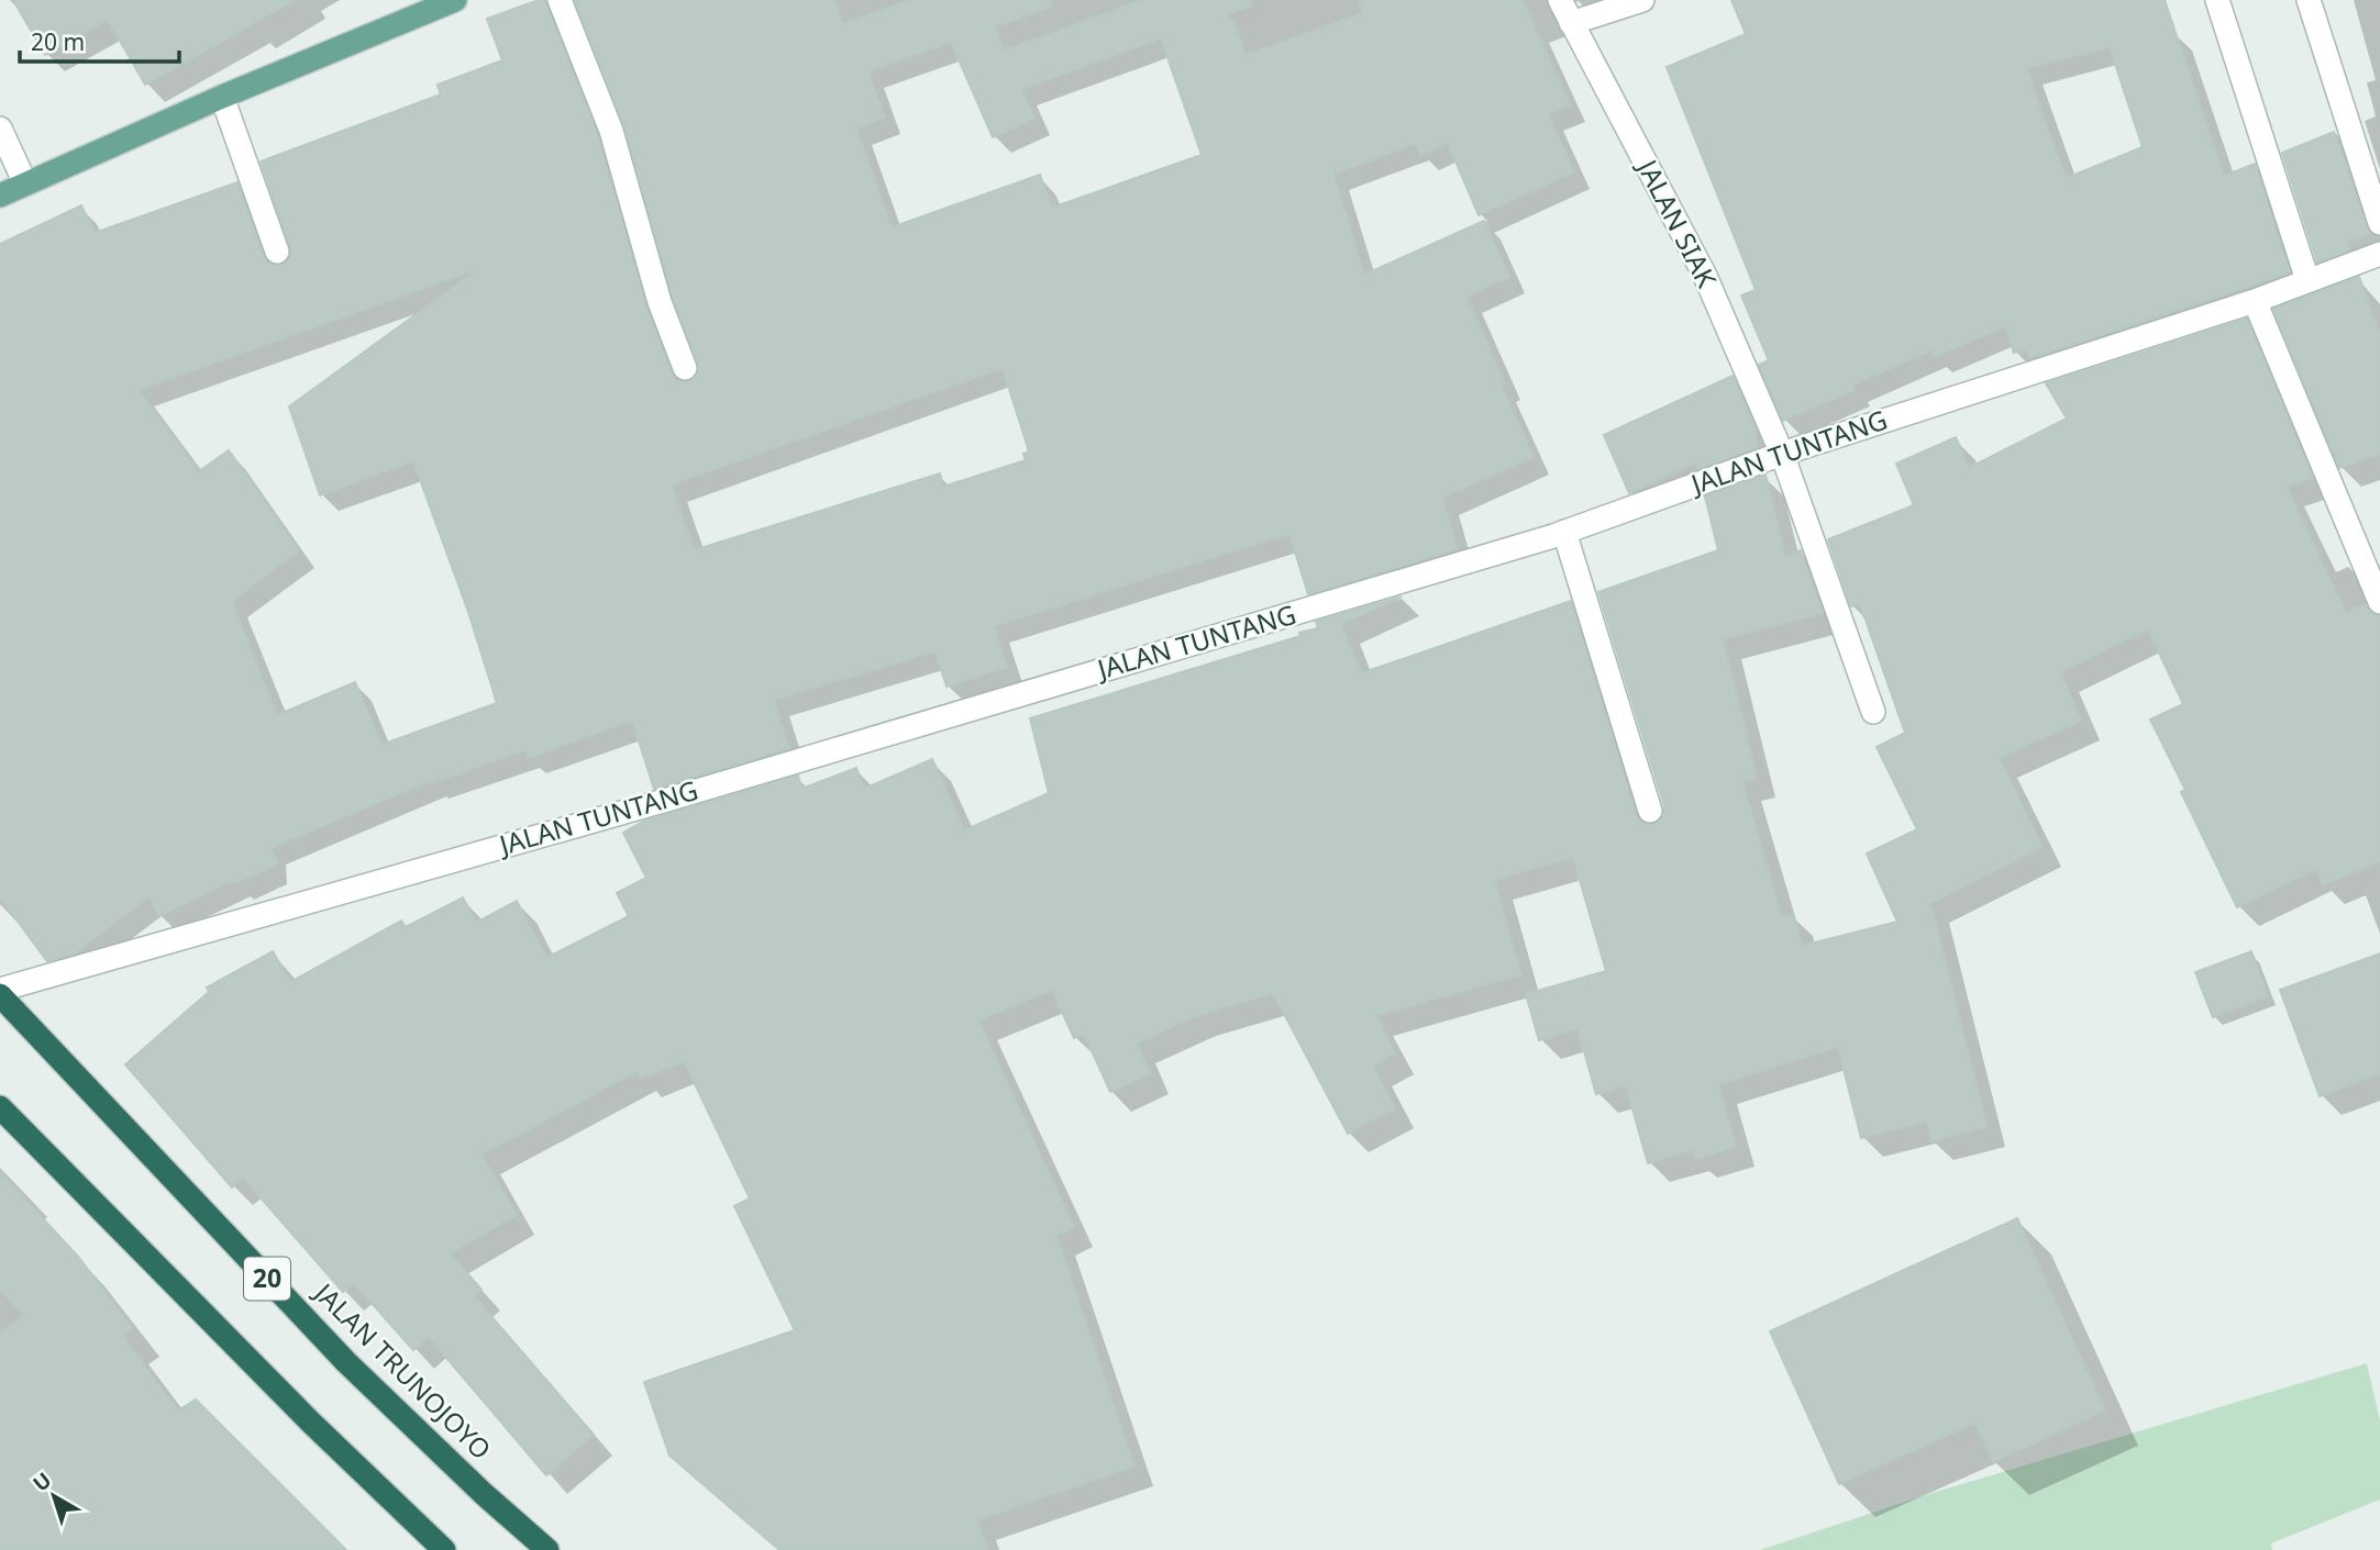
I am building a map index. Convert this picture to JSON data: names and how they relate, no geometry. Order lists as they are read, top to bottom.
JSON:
{
  "streets": {
    "highway": ["20", "JALAN TRUNOJOYO"],
    "street": ["JALAN SIAK", "JALAN TUNTANG"]
  },
  "crossings": [
    ["JALAN SIAK", "JALAN TUNTANG"],
    ["JALAN TUNTANG", "JALAN TRUNOJOYO"]
  ],
  "scale_bar": "20 m",
  "north": "top left"
}
